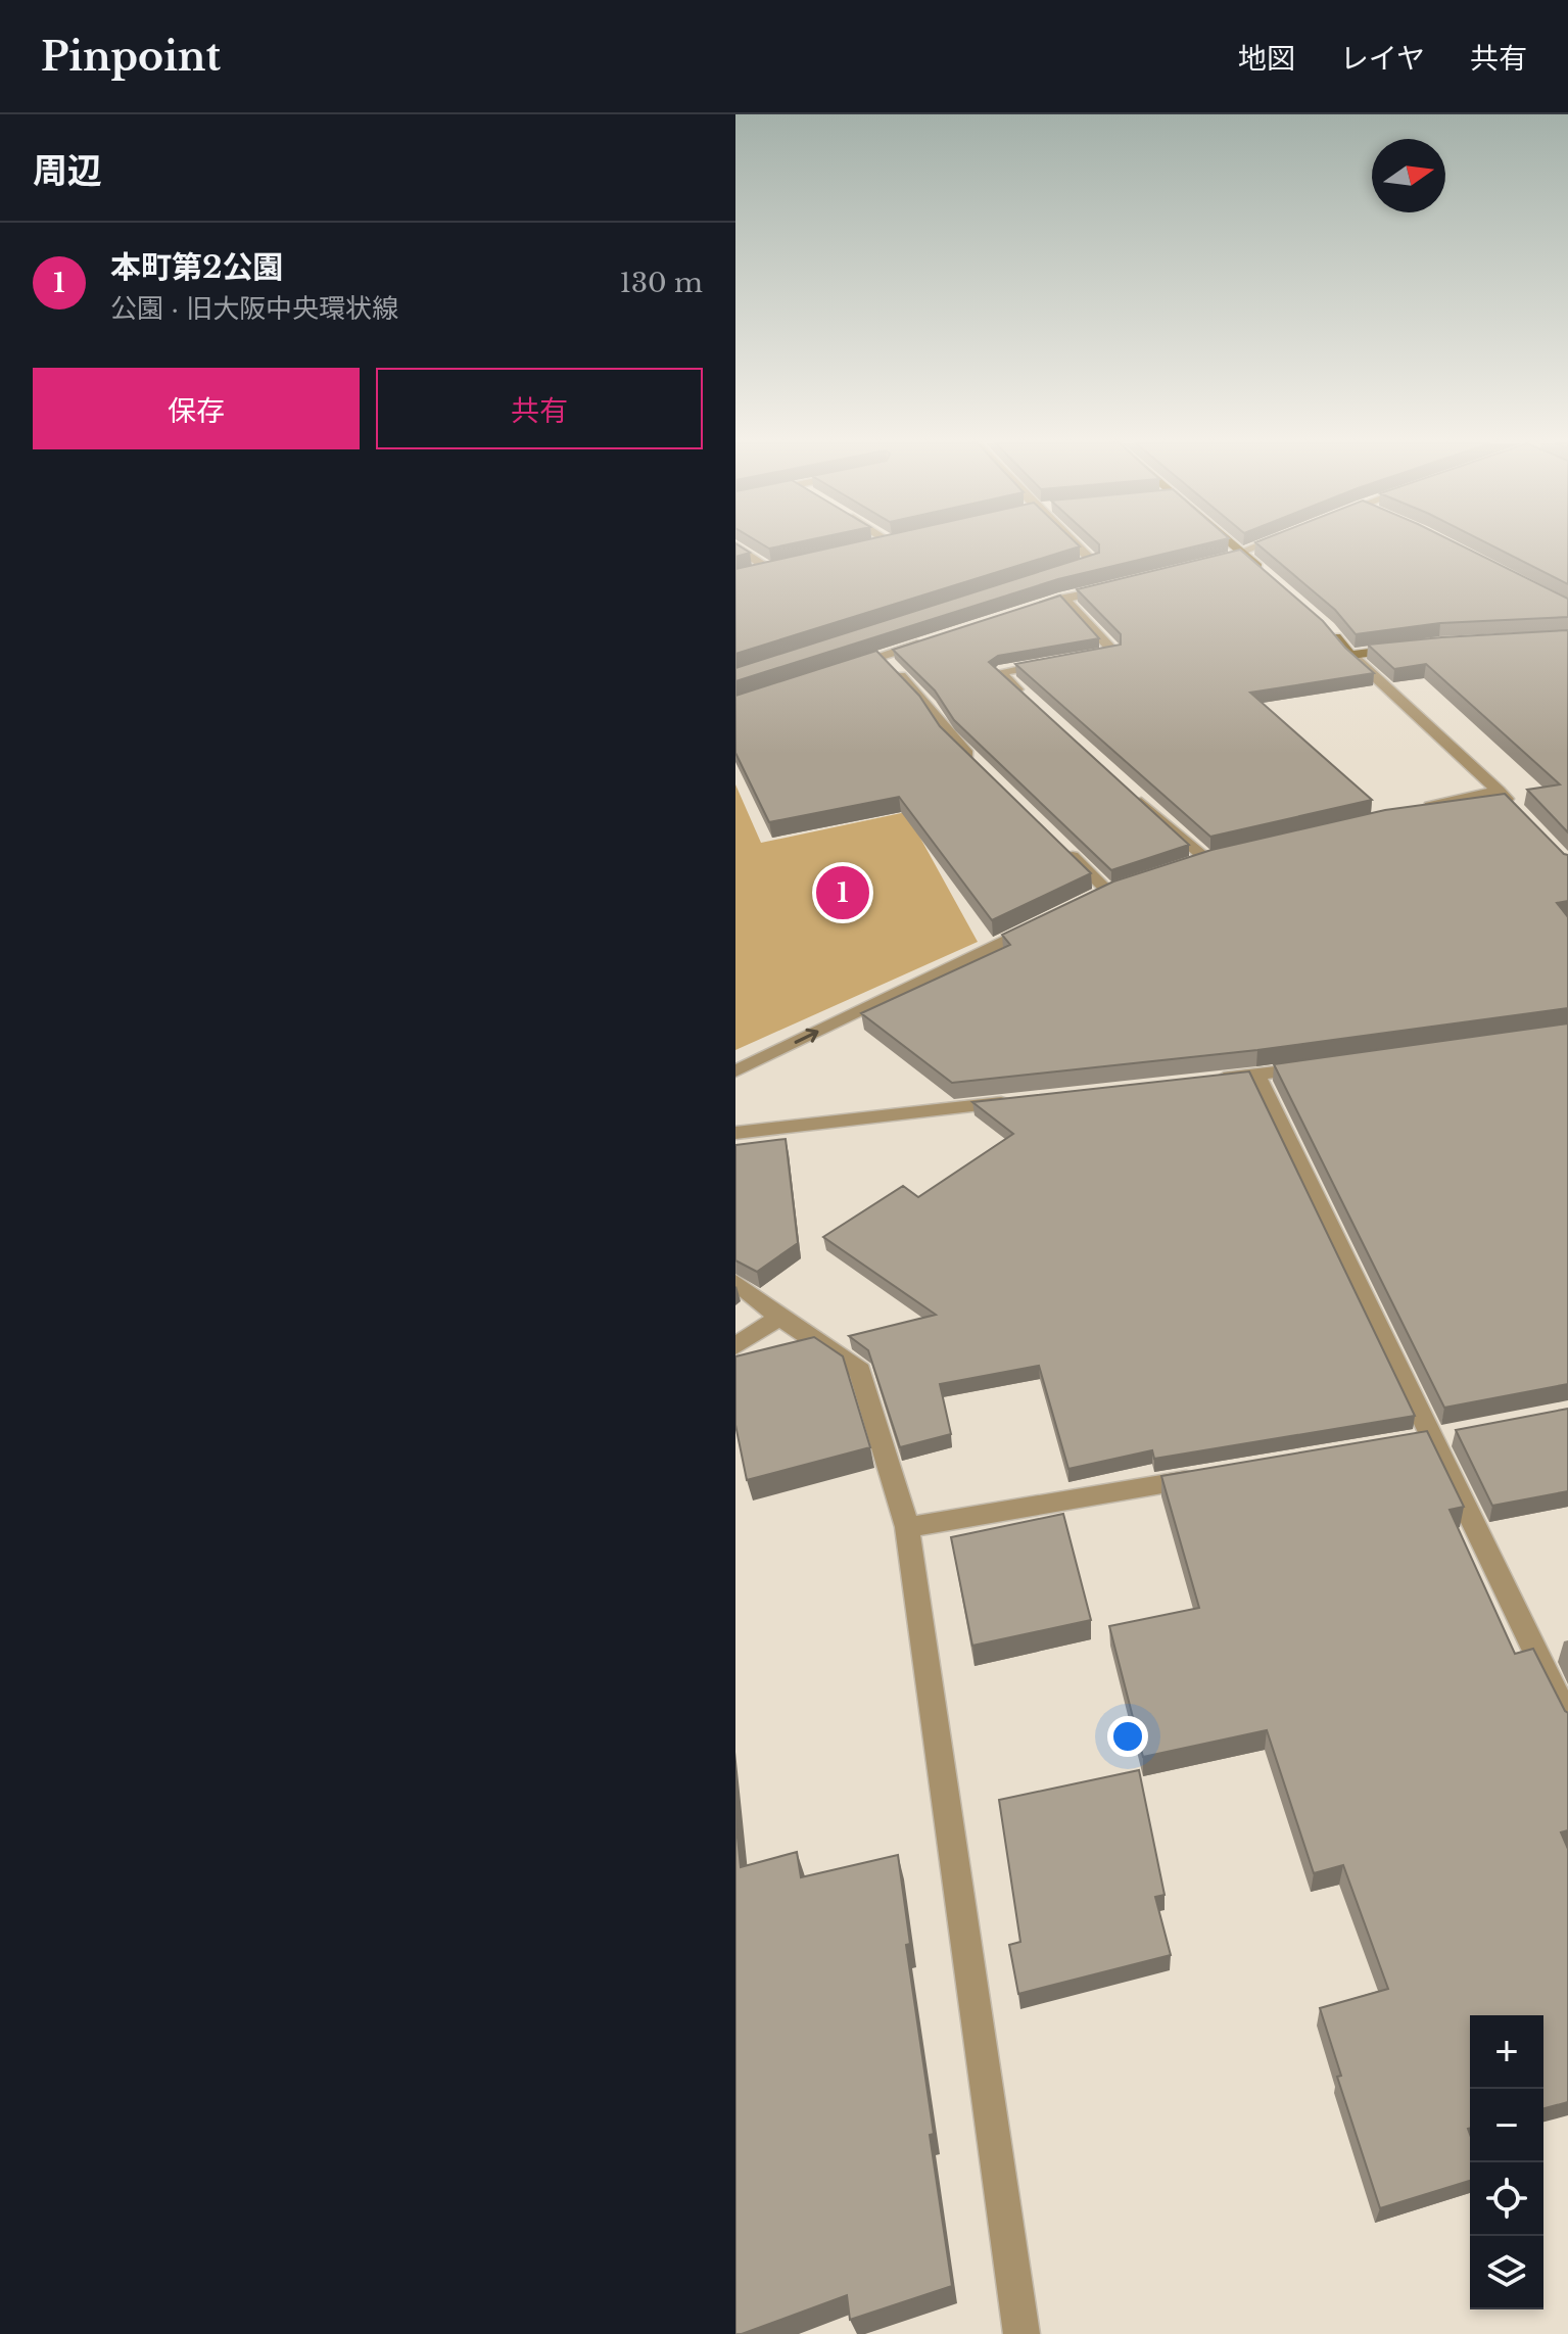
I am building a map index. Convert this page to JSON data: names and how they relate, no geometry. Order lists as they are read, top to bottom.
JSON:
{
  "north": "right",
  "page": {
    "header": "Pinpoint",
    "nav": ["地図", "レイヤ", "共有"],
    "heading": "周辺",
    "list": [
      {
        "mark": "1",
        "name": "本町第2公園",
        "note": "公園 · 旧大阪中央環状線",
        "value": "130 m"
      }
    ],
    "buttons": ["保存", "共有"],
    "pins": "1",
    "map_buttons": ["+", "−"]
  }
}
